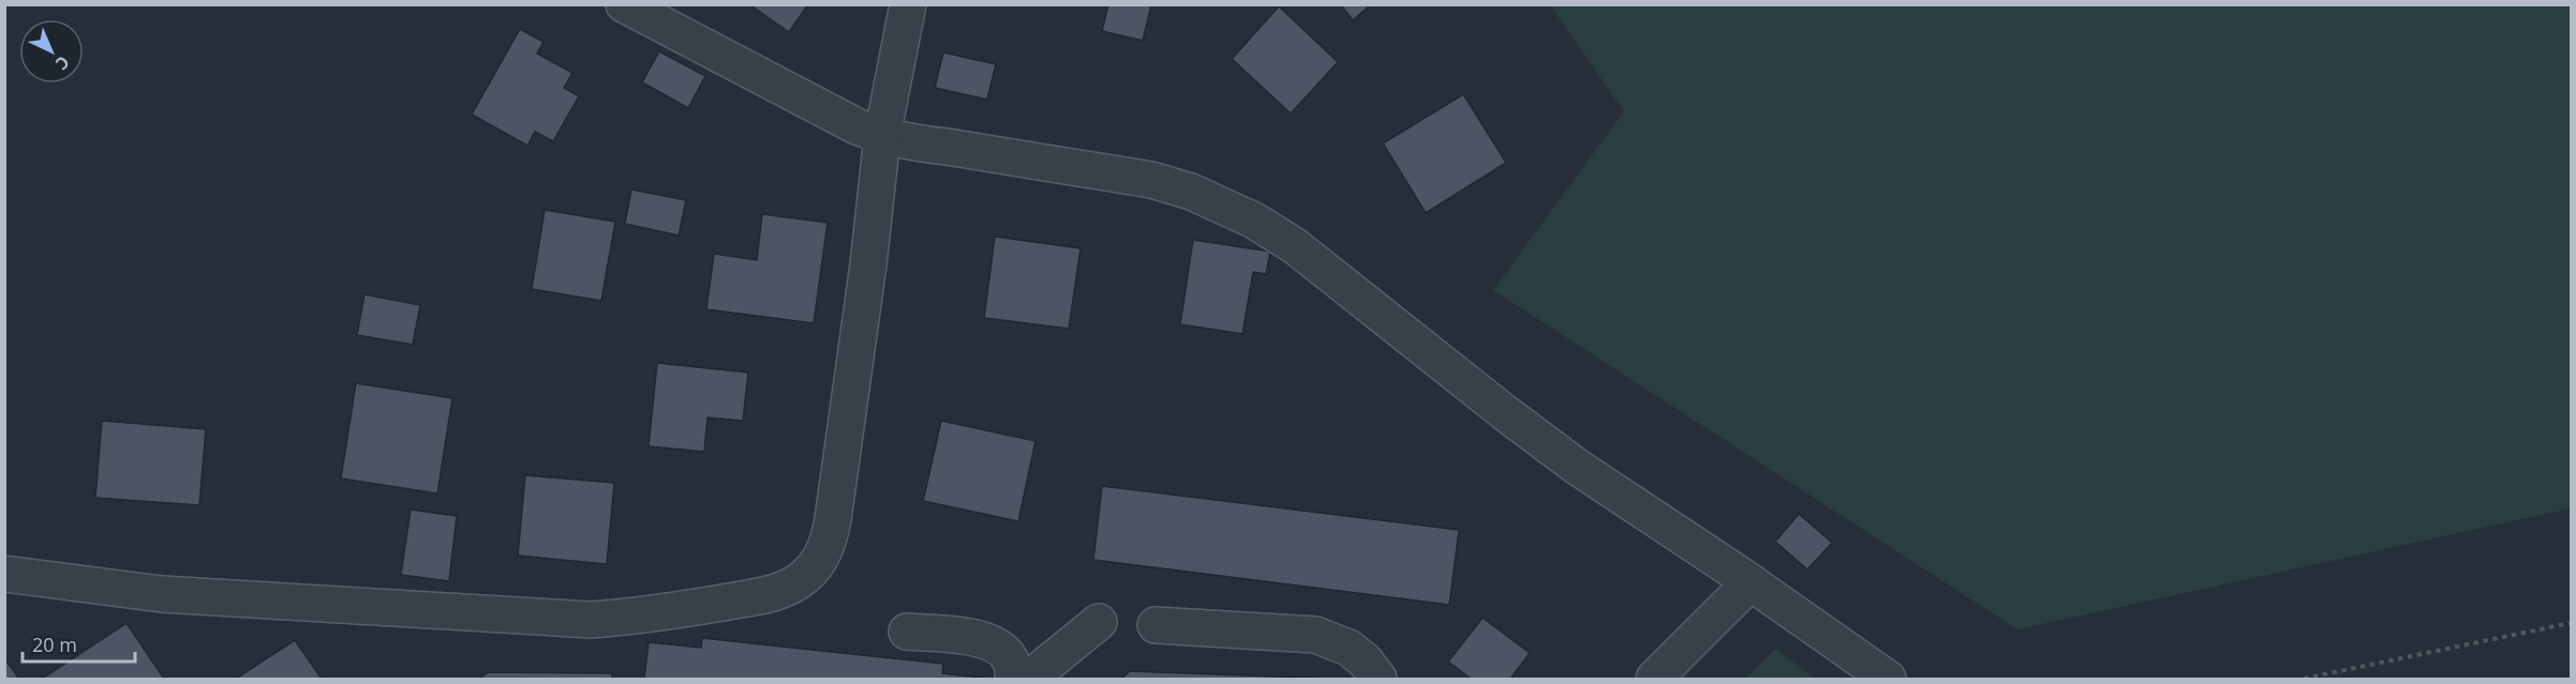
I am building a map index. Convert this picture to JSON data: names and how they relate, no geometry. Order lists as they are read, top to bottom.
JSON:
{
  "scale_bar": "20 m",
  "north": "bottom right"
}
